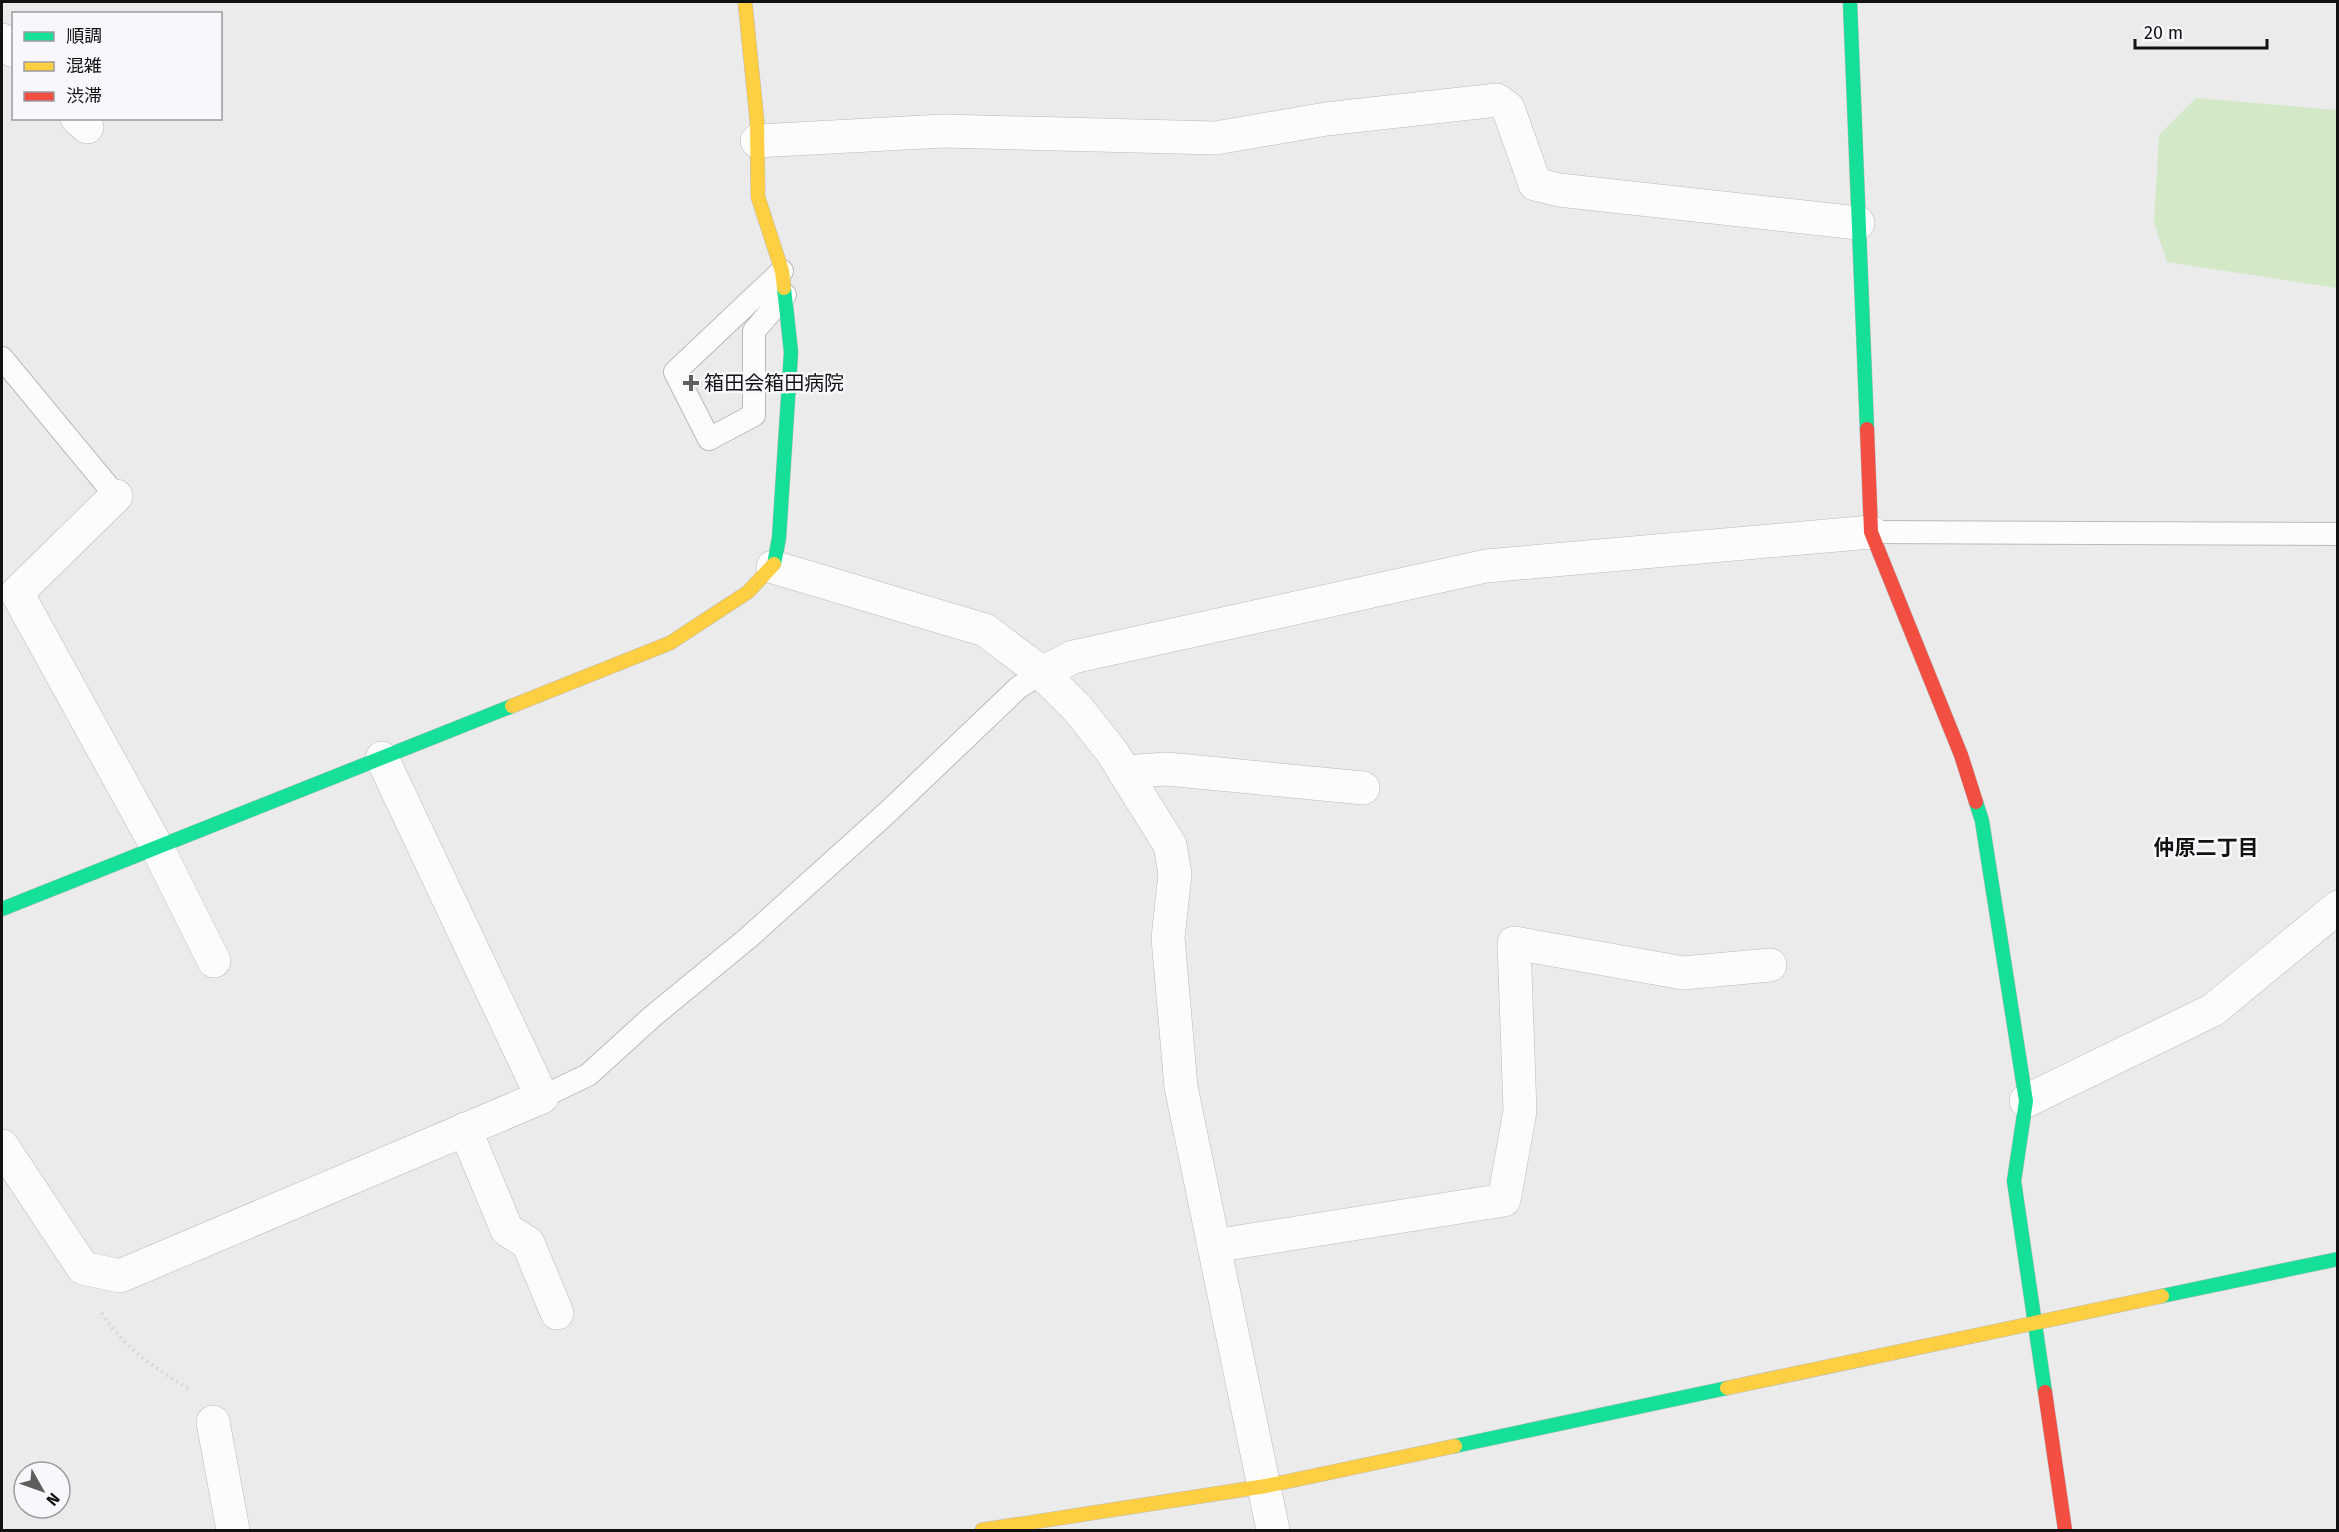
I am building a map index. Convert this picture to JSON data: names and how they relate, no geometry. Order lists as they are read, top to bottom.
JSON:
{
  "districts": ["仲原二丁目"],
  "places": {
    "health": ["箱田会箱田病院"]
  },
  "legend": ["順調", "混雑", "渋滞"],
  "scale_bar": "20 m",
  "north": "bottom right"
}
